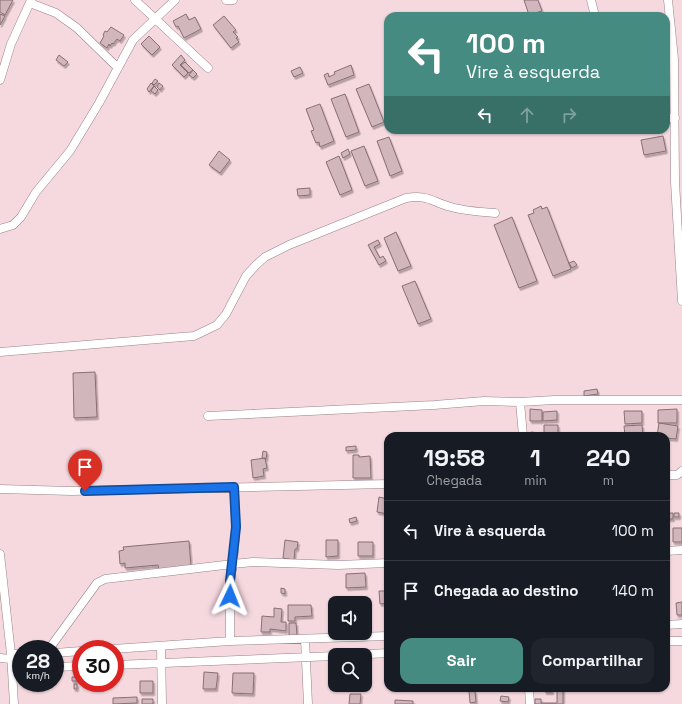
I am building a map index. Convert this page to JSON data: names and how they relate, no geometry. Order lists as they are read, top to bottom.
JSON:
{
  "page": {
    "turn": ["100 m", "Vire à esquerda"],
    "eta": [
      "19:58",
      "Chegada",
      "1",
      "min",
      "240",
      "m"
    ],
    "list": [
      {
        "name": "Vire à esquerda",
        "value": "100 m"
      },
      {
        "name": "Chegada ao destino",
        "value": "140 m"
      }
    ],
    "buttons": ["Sair", "Compartilhar"],
    "speed": "28 km/h",
    "limit": "30"
  }
}
